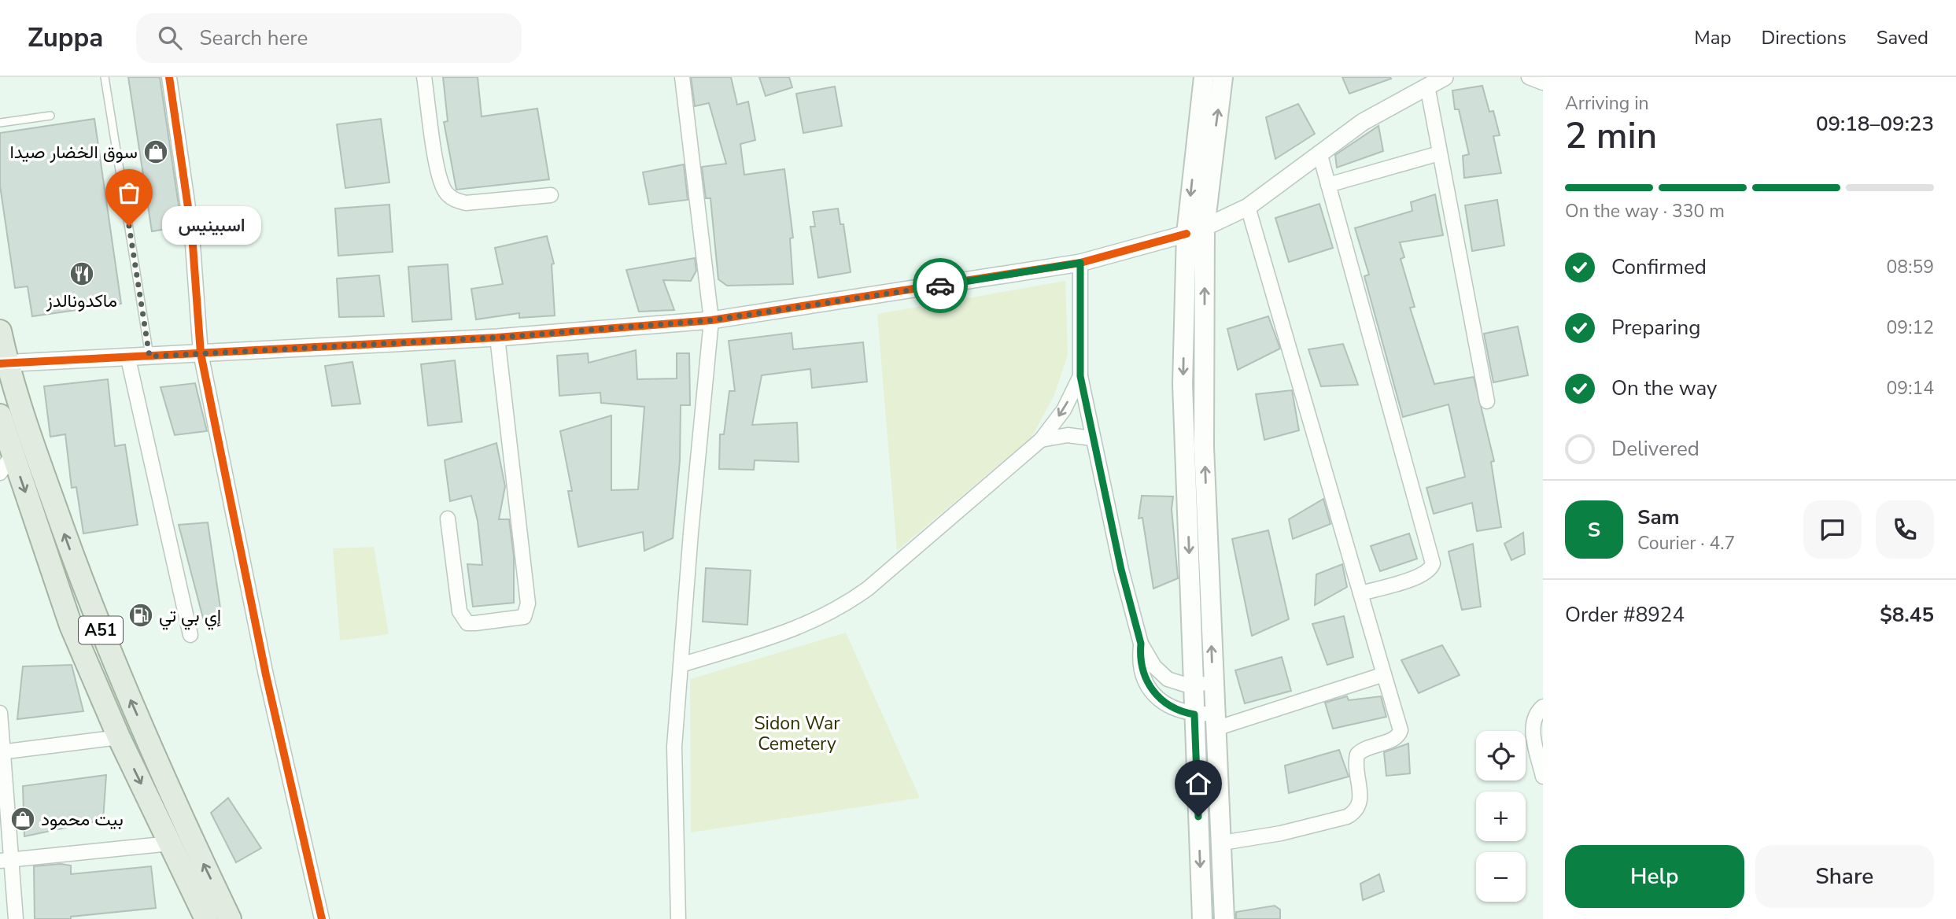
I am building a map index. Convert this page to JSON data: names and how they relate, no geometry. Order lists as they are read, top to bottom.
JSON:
{
  "streets": {
    "highway": ["A51"]
  },
  "parks": ["Sidon War Cemetery"],
  "places": {
    "shop": ["سوق الخضار صيدا", "بيت محمود"],
    "other": ["اسبينيس"],
    "restaurant": ["ماكدونالدز"],
    "fuel station": ["إي بي تي"]
  },
  "page": {
    "header": "Zuppa",
    "search": "Search here",
    "nav": ["Map", "Directions", "Saved"],
    "heading": ["2 min", "Arriving in", "09:18–09:23"],
    "panel": [
      "Sam",
      "Courier · 4.7",
      "Order #8924",
      "$8.45"
    ],
    "bar": "On the way · 330 m",
    "bubble": "اسبينيس",
    "list": [
      ["Confirmed", "08:59"],
      ["Preparing", "09:12"],
      ["On the way", "09:14"],
      "Delivered"
    ],
    "round": "S",
    "map_buttons": ["+", "−"],
    "buttons": ["Help", "Share"]
  }
}
